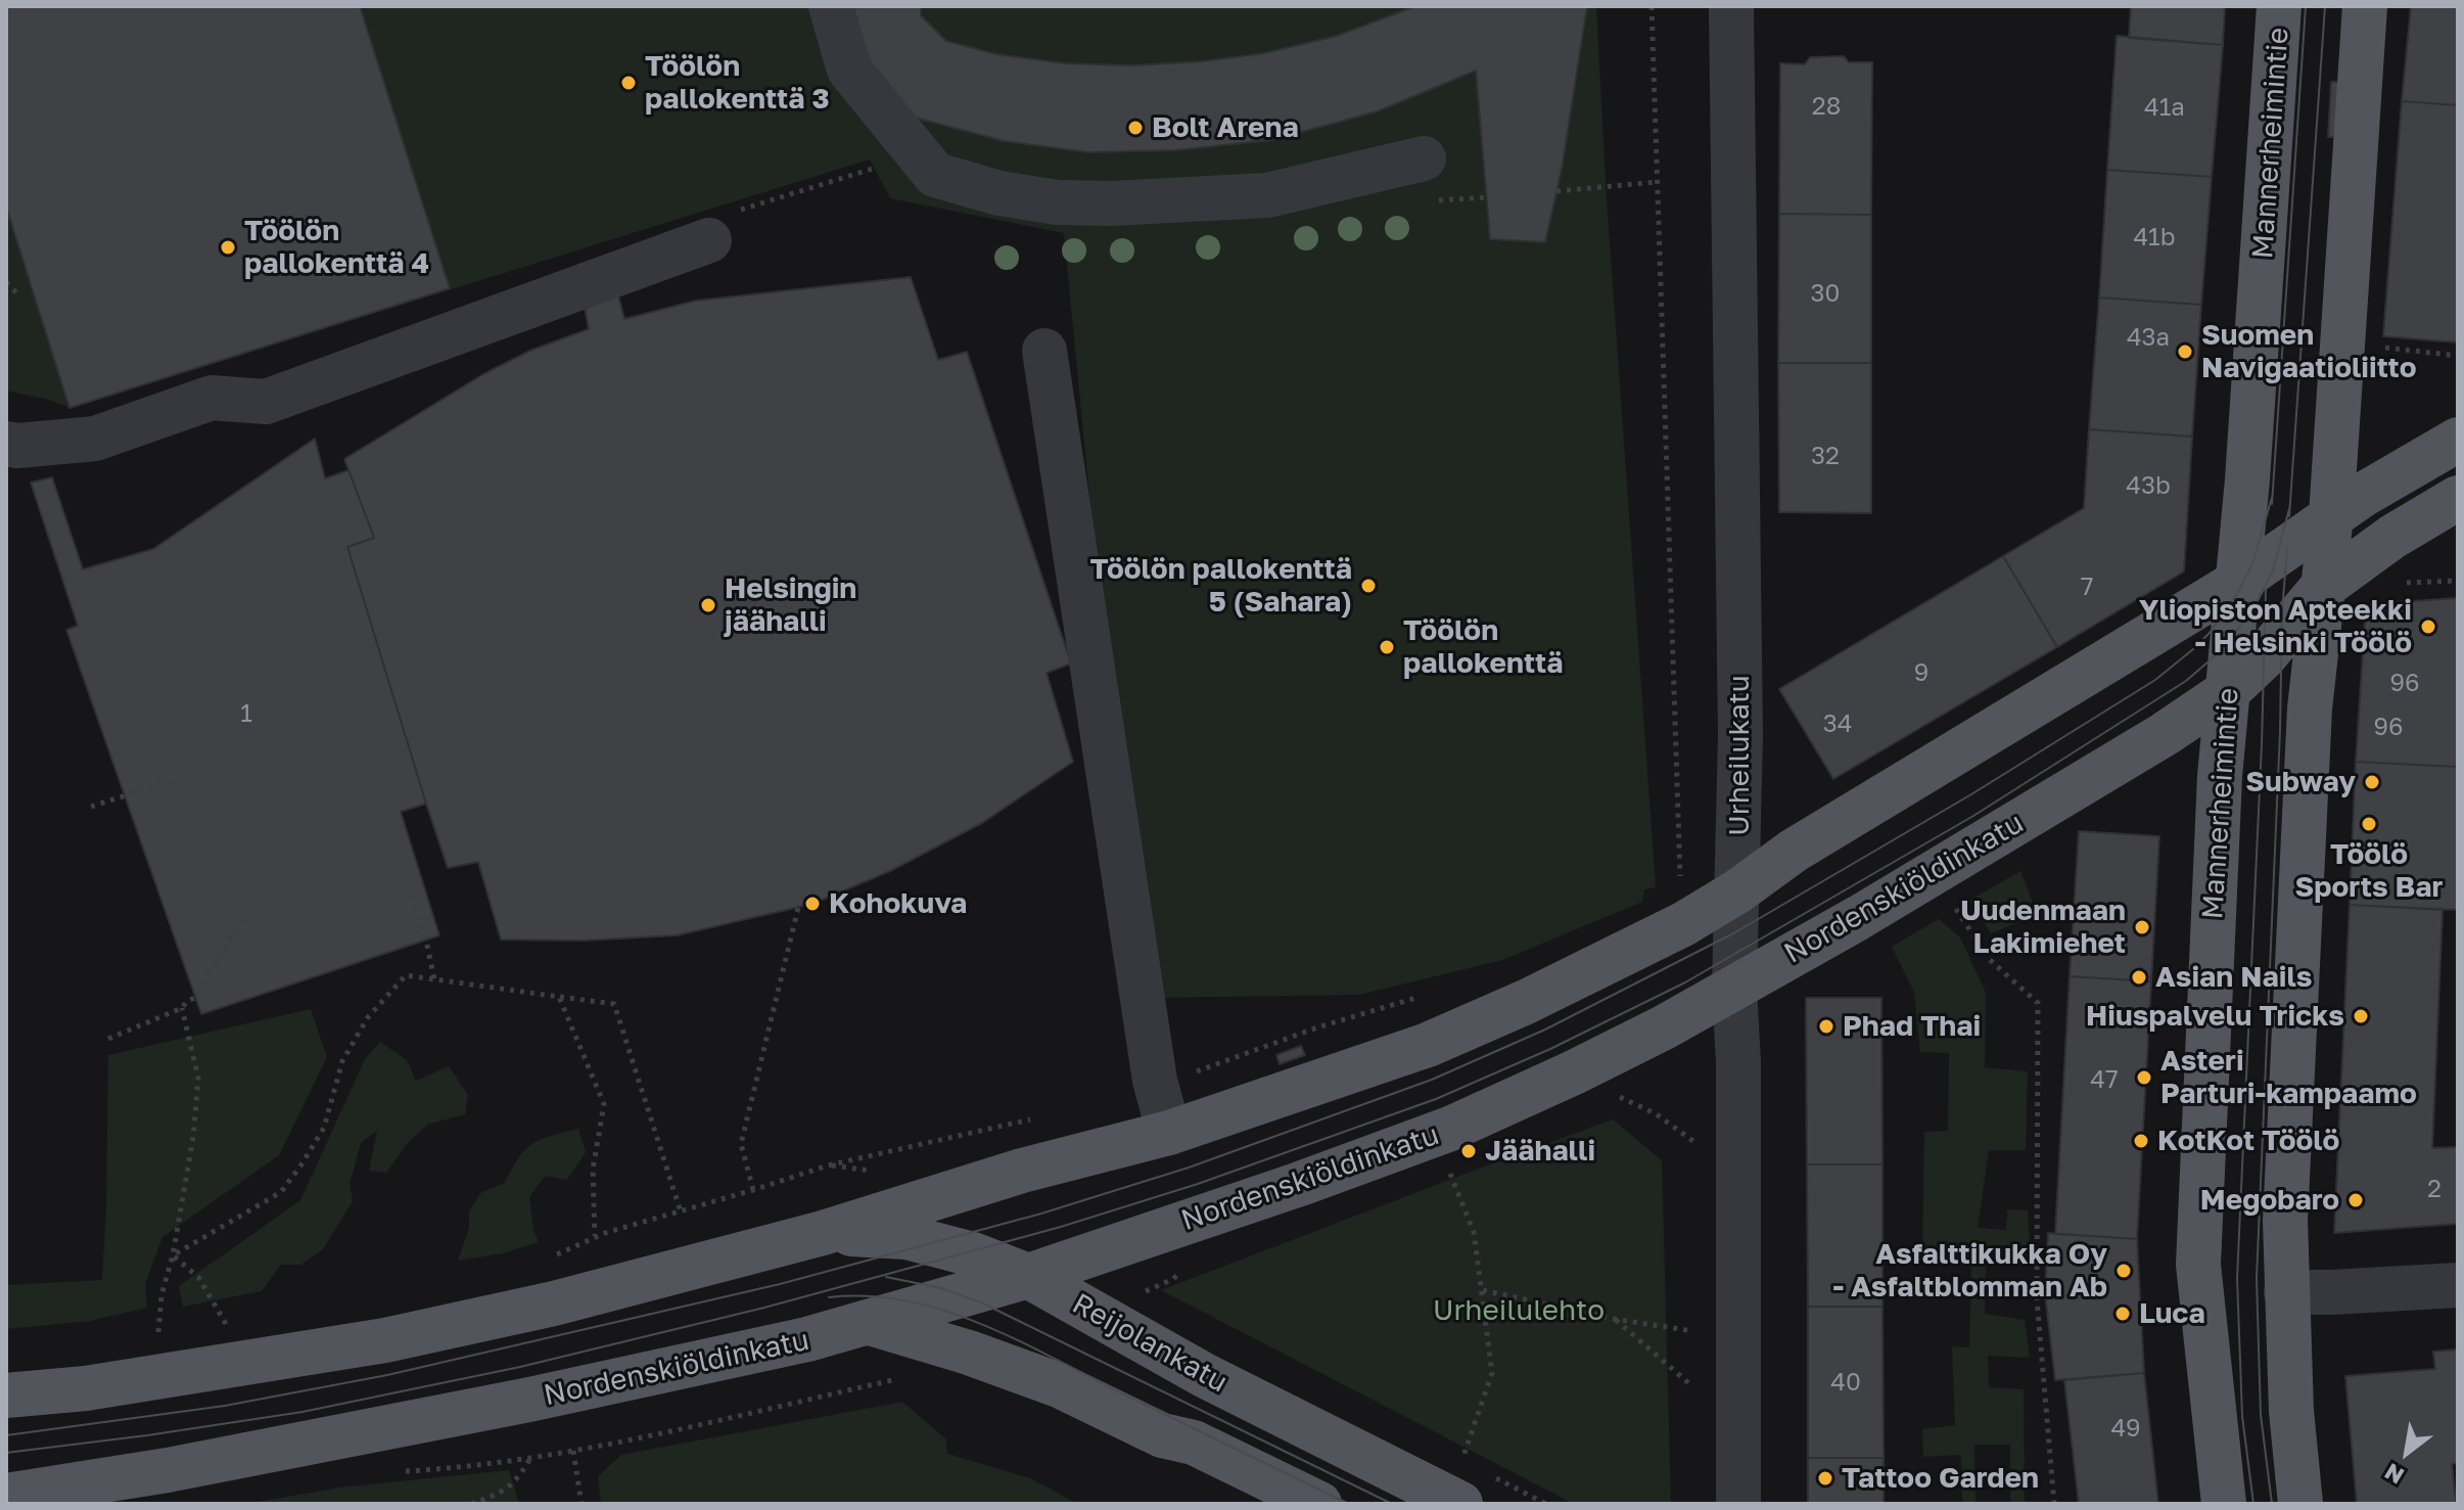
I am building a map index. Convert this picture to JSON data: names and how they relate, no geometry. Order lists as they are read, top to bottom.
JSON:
{
  "streets": {
    "main road": ["Mannerheimintie", "Nordenskiöldinkatu", "Reijolankatu"],
    "street": ["Urheilukatu"]
  },
  "crossings": [
    ["Mannerheimintie", "Nordenskiöldinkatu"],
    ["Urheilukatu", "Nordenskiöldinkatu"],
    ["Nordenskiöldinkatu", "Reijolankatu"]
  ],
  "parks": ["Urheilulehto"],
  "places": [
    "Töölön pallokenttä 3",
    "Bolt Arena",
    "Töölön pallokenttä 4",
    "Suomen Navigaatioliitto",
    "Töölön pallokenttä 5 (Sahara)",
    "Helsingin jäähalli",
    "Yliopiston Apteekki - Helsinki Töölö",
    "Töölön pallokenttä",
    "Subway",
    "Töölö Sports Bar",
    "Kohokuva",
    "Uudenmaan Lakimiehet",
    "Asian Nails",
    "Hiuspalvelu Tricks",
    "Phad Thai",
    "Asteri Parturi-kampaamo",
    "KotKot Töölö",
    "Jäähalli",
    "Megobaro",
    "Asfalttikukka Oy - Asfaltblomman Ab",
    "Luca",
    "Tattoo Garden"
  ],
  "house_numbers": [
    "28",
    "41a",
    "41b",
    "30",
    "43a",
    "32",
    "43b",
    "7",
    "9",
    "96",
    "1",
    "34",
    "96",
    "47",
    "2",
    "40",
    "49"
  ],
  "north": "bottom left"
}
